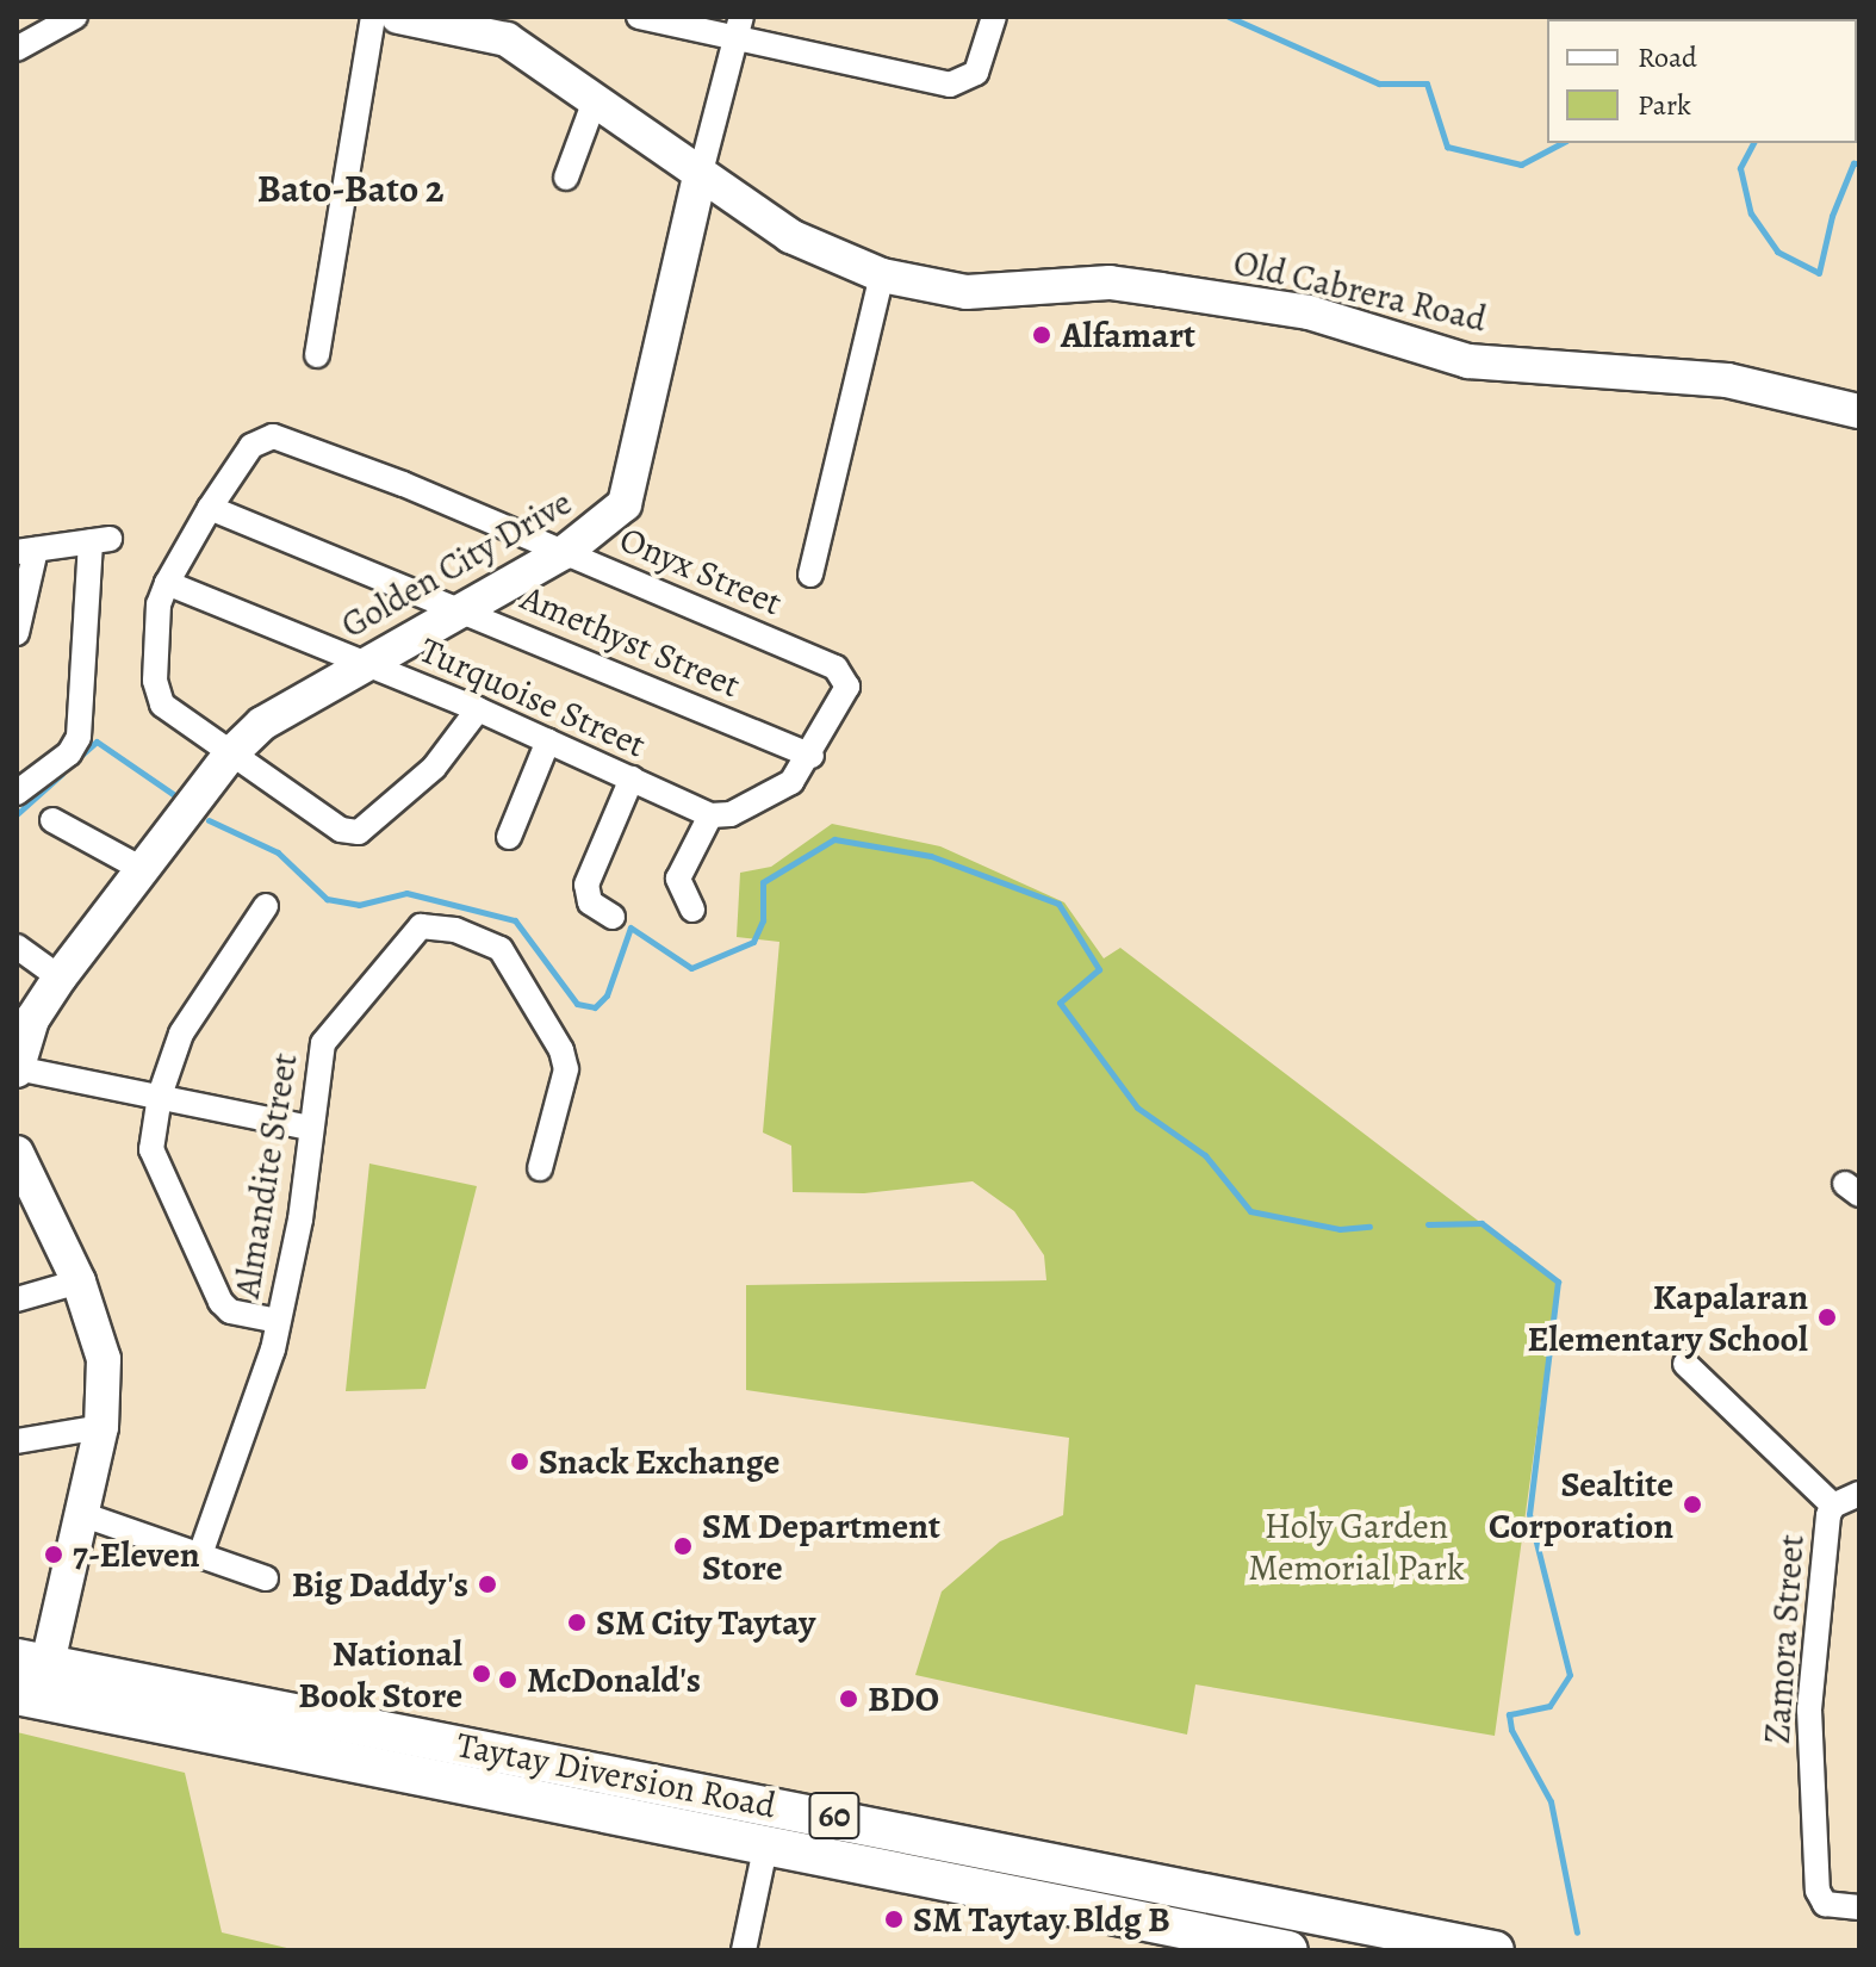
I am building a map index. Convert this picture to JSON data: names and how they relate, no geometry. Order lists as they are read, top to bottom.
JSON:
{
  "streets": {
    "main road": ["Taytay Diversion Road", "60"],
    "street": [
      "Old Cabrera Road",
      "Golden City Drive",
      "Onyx Street",
      "Amethyst Street",
      "Turquoise Street",
      "Almandite Street",
      "Zamora Street"
    ]
  },
  "crossings": [
    ["Old Cabrera Road", "Golden City Drive"],
    ["Golden City Drive", "Onyx Street"],
    ["Golden City Drive", "Amethyst Street"],
    ["Golden City Drive", "Turquoise Street"],
    ["Onyx Street", "Amethyst Street"]
  ],
  "districts": ["Bato-Bato 2"],
  "parks": ["Holy Garden Memorial Park"],
  "places": [
    "Alfamart",
    "Kapalaran Elementary School",
    "Snack Exchange",
    "Sealtite Corporation",
    "SM Department Store",
    "7-Eleven",
    "Big Daddy's",
    "SM City Taytay",
    "National Book Store",
    "McDonald's",
    "BDO",
    "SM Taytay Bldg B"
  ],
  "legend": ["Road", "Park"]
}
